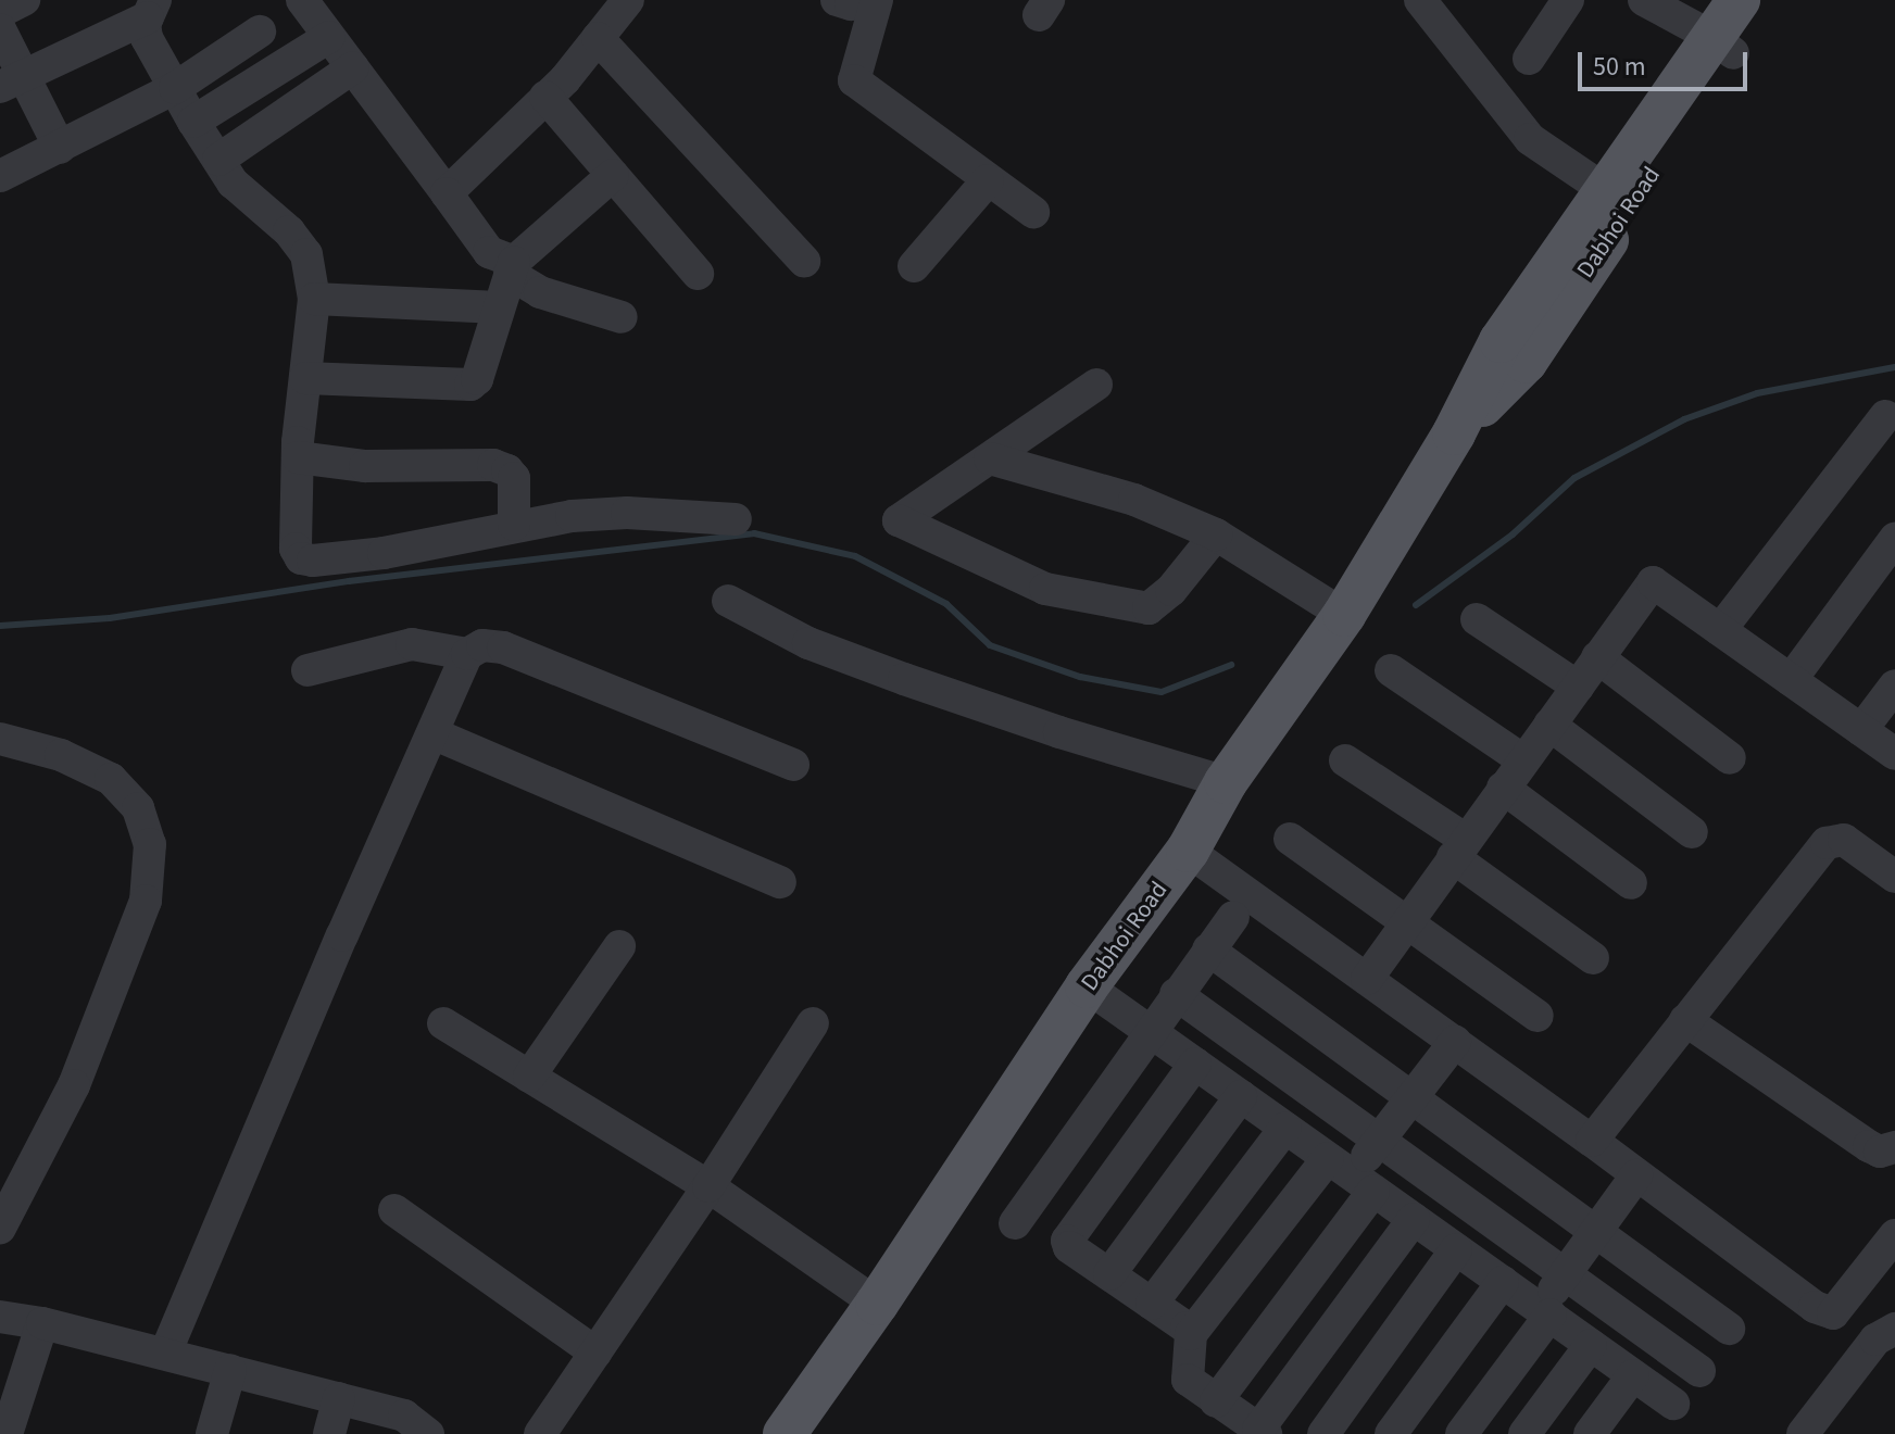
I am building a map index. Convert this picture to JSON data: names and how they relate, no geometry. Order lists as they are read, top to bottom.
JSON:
{
  "streets": {
    "main road": ["Dabhoi Road"]
  },
  "scale_bar": "50 m"
}
